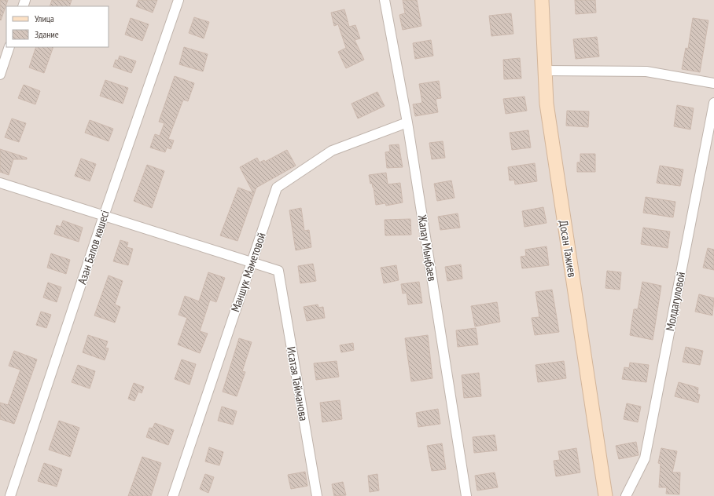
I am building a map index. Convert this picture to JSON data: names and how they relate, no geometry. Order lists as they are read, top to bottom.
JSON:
{
  "streets": {
    "street": [
      "Азан Балов көшесі",
      "Жалау Мыңбаев",
      "Досан Тажиев",
      "Маншүк Мәметовой",
      "Молдагуловой",
      "Исатая Тайманова"
    ]
  },
  "crossings": [
    ["Жалау Мыңбаев", "Маншүк Мәметовой"],
    ["Маншүк Мәметовой", "Исатая Тайманова"]
  ],
  "legend": ["Улица", "Здание"]
}
